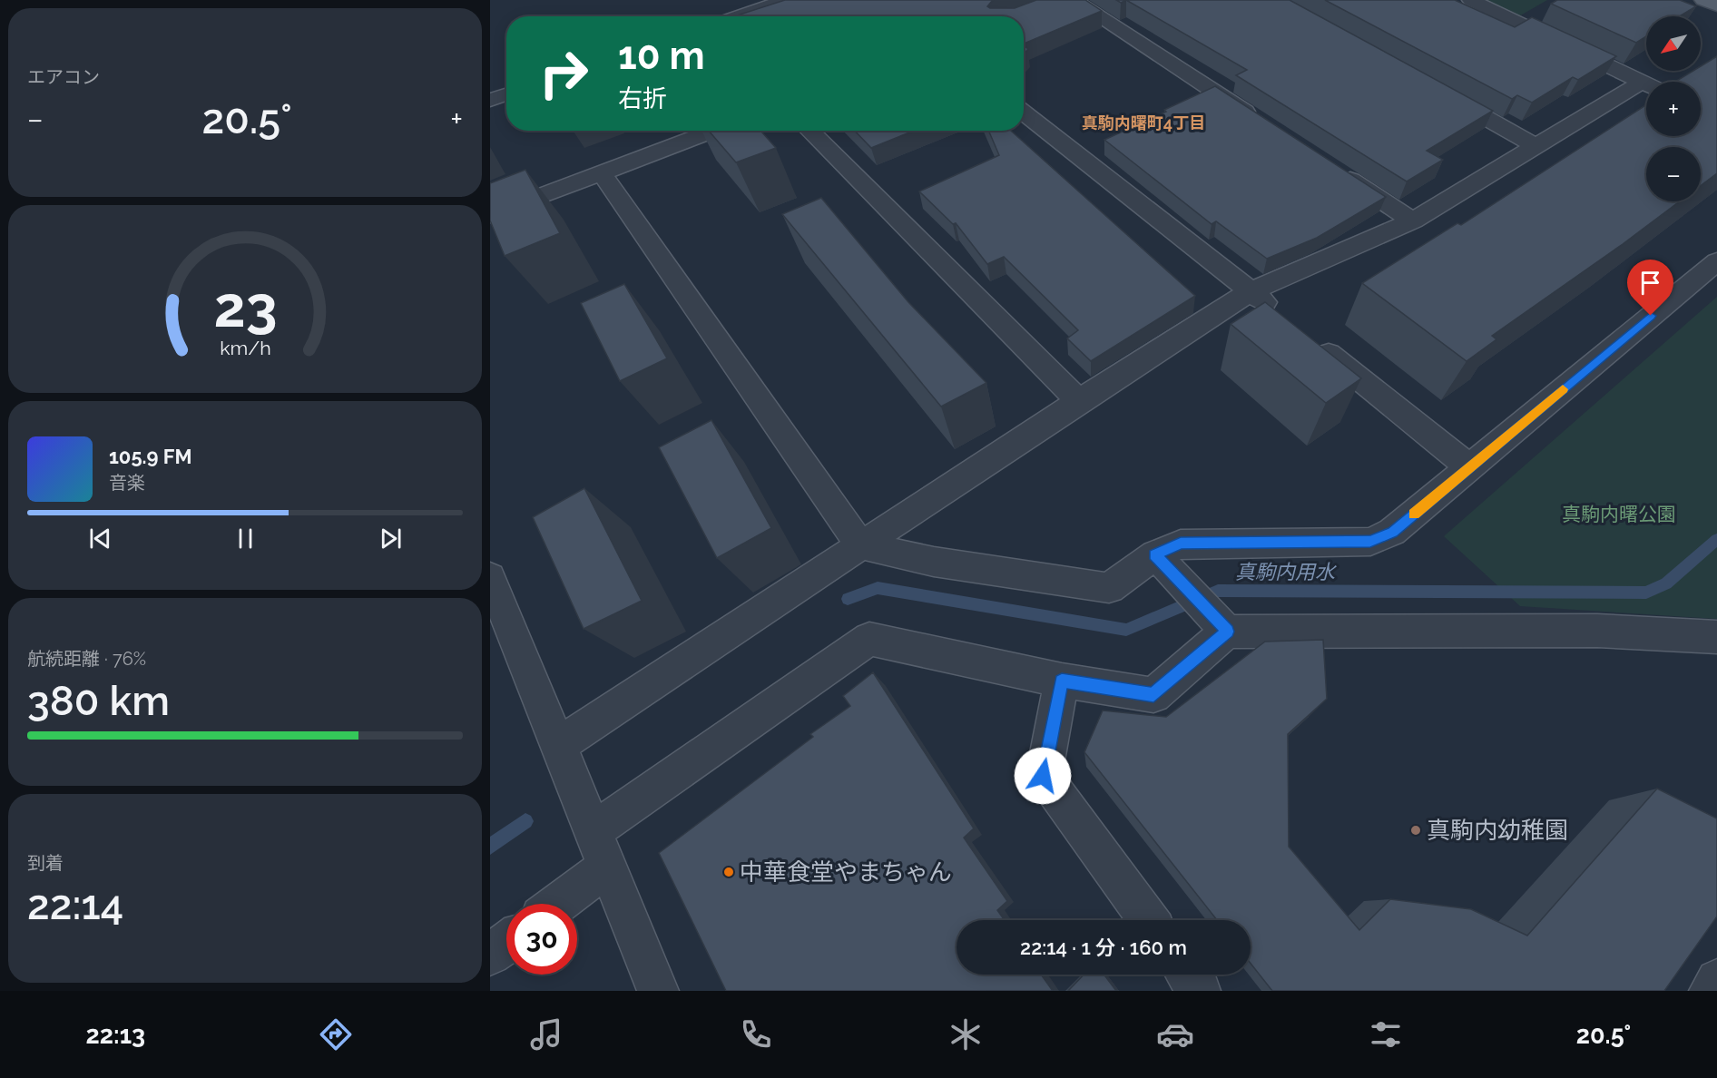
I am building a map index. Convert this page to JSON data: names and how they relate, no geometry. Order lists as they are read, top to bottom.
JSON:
{
  "districts": ["真駒内曙町4丁目"],
  "water": ["真駒内用水"],
  "parks": ["真駒内曙公園"],
  "places": ["真駒内幼稚園", "中華食堂やまちゃん"],
  "north": "bottom left",
  "page": {
    "tile": [
      "エアコン",
      ["航続距離 · 76%", "380 km"],
      ["到着", "22:14"]
    ],
    "map_buttons": ["+", "−"],
    "turn": ["10 m", "右折"],
    "heat": ["−", "20.5°", "+"],
    "song": ["105.9 FM", "音楽"],
    "limit": "30",
    "trip": "22:14 · 1 分 · 160 m",
    "tabs": ["22:13", "20.5°"],
    "gauge": ["23", "km/h"]
  }
}
